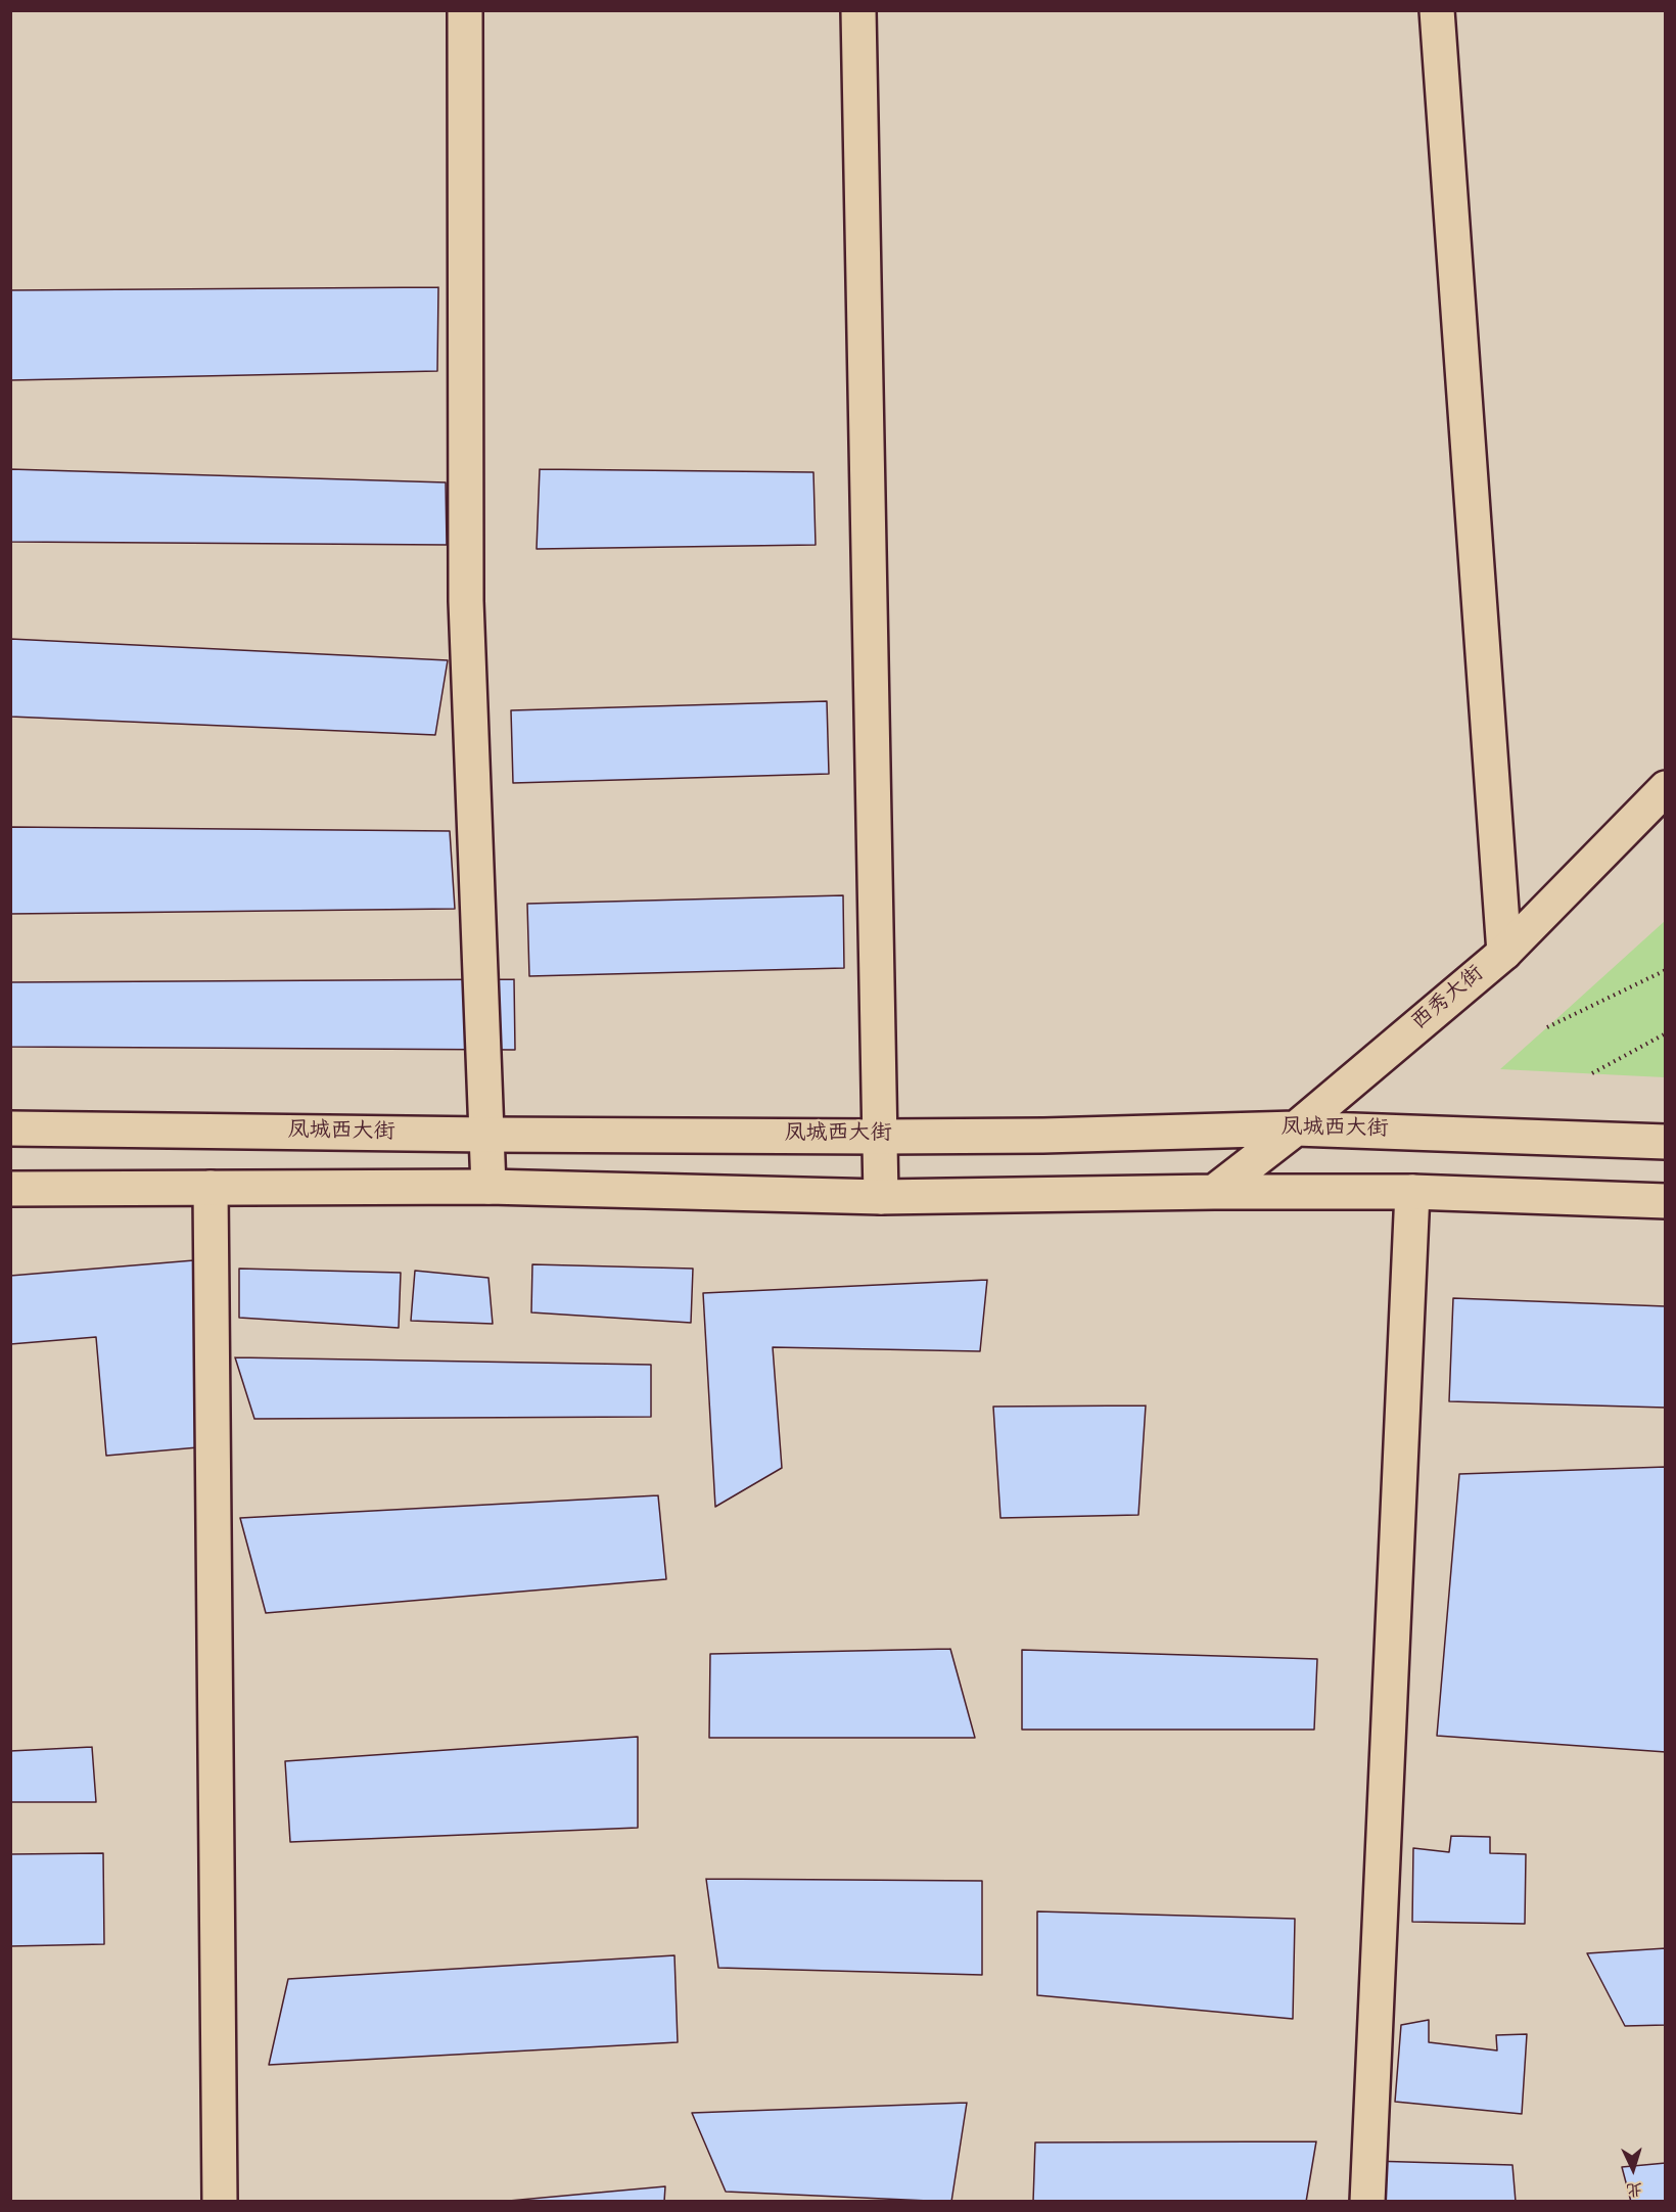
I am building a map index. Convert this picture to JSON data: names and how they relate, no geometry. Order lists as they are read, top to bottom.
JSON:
{
  "streets": {
    "street": ["西秀大街", "凤城西大街"]
  },
  "crossings": [
    ["西秀大街", "凤城西大街"]
  ],
  "north": "bottom"
}
